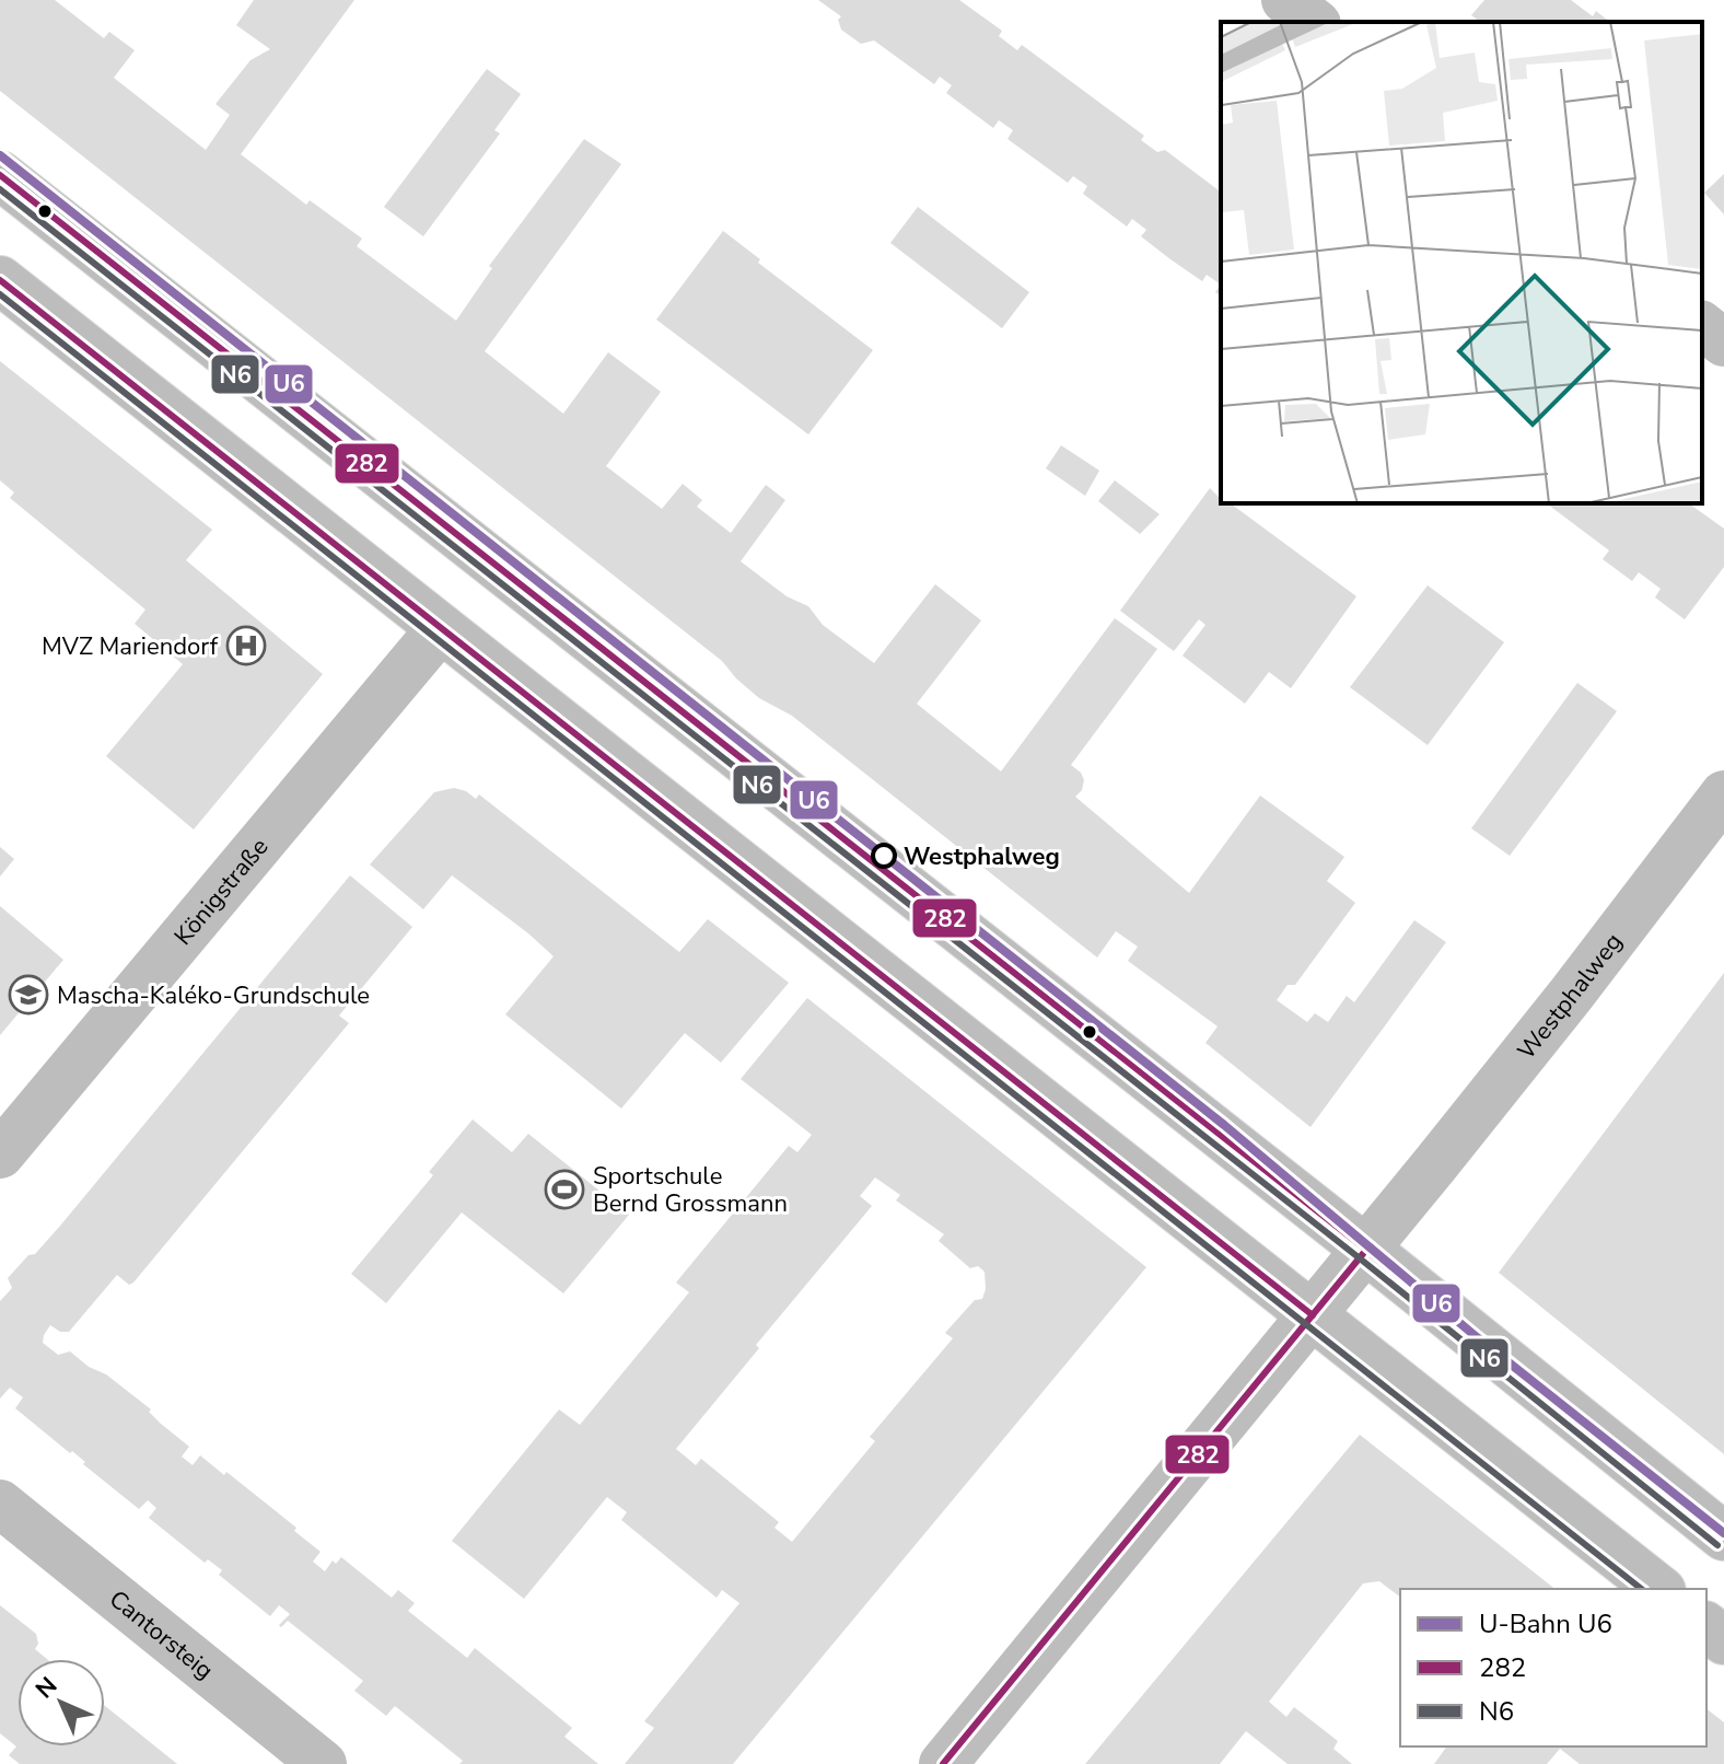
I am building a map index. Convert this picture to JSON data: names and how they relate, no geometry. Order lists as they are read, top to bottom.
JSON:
{
  "streets": {
    "main road": ["Königstraße", "Westphalweg", "Cantorsteig"]
  },
  "places": {
    "hospital": ["MVZ Mariendorf"],
    "other": ["Westphalweg"],
    "school or university": ["Mascha-Kaléko-Grundschule"],
    "sports": ["Sportschule Bernd Grossmann"]
  },
  "lines": ["metro line U6", "transit line 282", "transit line N6"],
  "legend": ["U-Bahn U6", "282", "N6"],
  "north": "top left"
}
